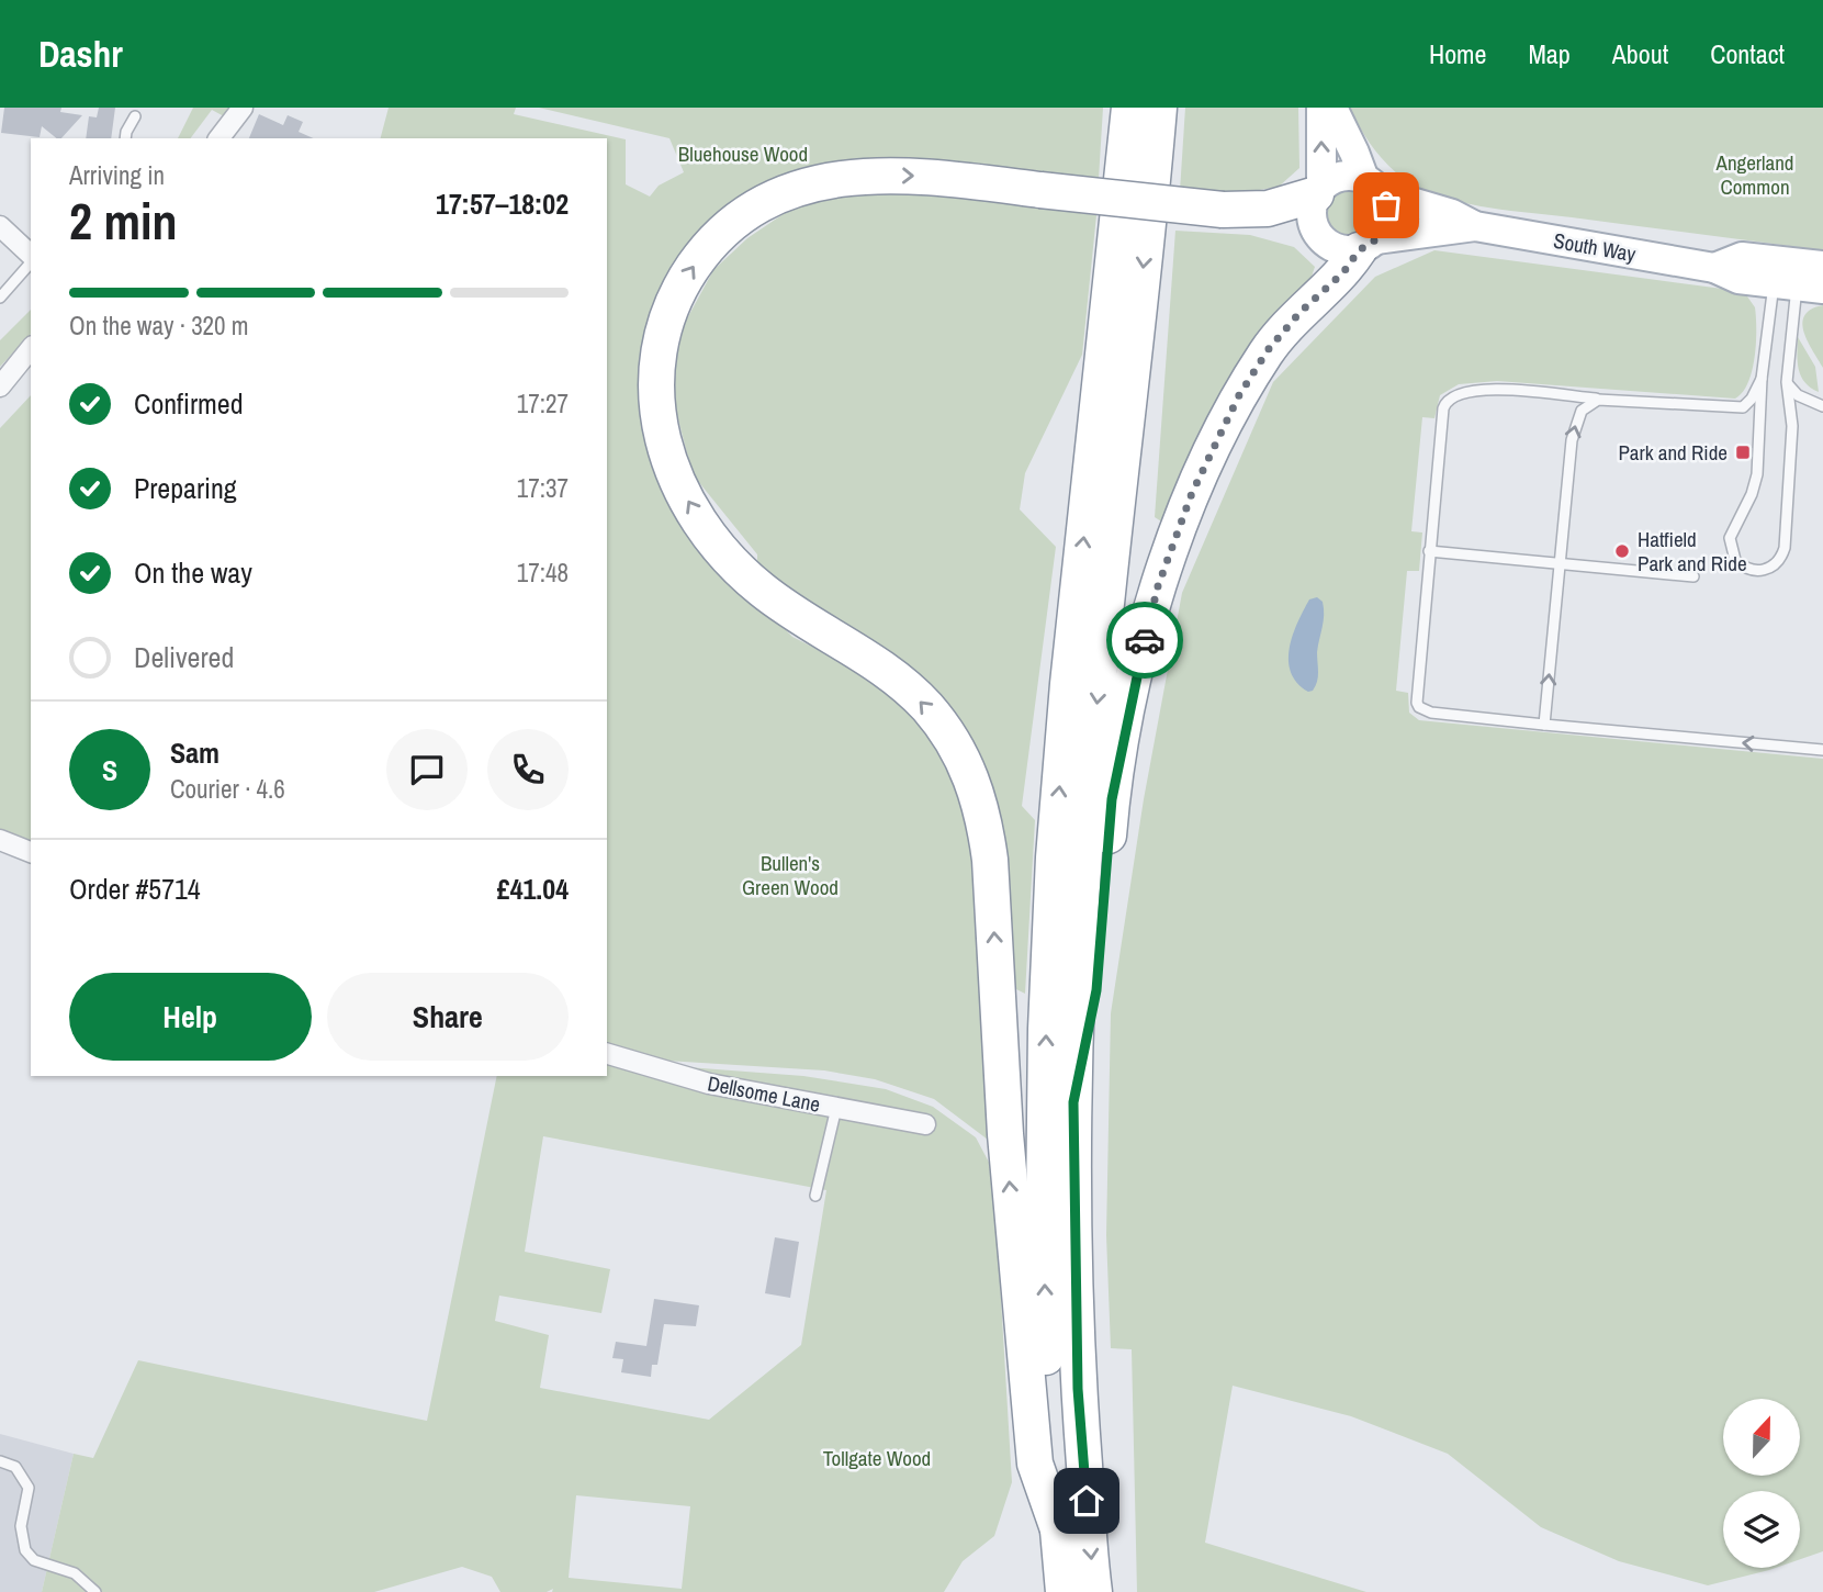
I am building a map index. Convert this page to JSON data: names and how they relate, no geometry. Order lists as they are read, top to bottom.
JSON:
{
  "streets": {
    "main road": ["South Way"],
    "street": ["Dellsome Lane"]
  },
  "parks": [
    "Bluehouse Wood",
    "Angerland Common",
    "Bullen's Green Wood",
    "Tollgate Wood"
  ],
  "places": {
    "transit": ["Park and Ride"],
    "other": ["Hatfield Park and Ride"]
  },
  "north": "top",
  "page": {
    "header": "Dashr",
    "nav": [
      "Home",
      "Map",
      "About",
      "Contact"
    ],
    "heading": ["2 min", "Arriving in", "17:57–18:02"],
    "panel": [
      "Sam",
      "Courier · 4.6",
      "Order #5714",
      "£41.04"
    ],
    "bar": "On the way · 320 m",
    "list": [
      ["Confirmed", "17:27"],
      ["Preparing", "17:37"],
      ["On the way", "17:48"],
      "Delivered"
    ],
    "round": "S",
    "buttons": ["Help", "Share"]
  }
}
